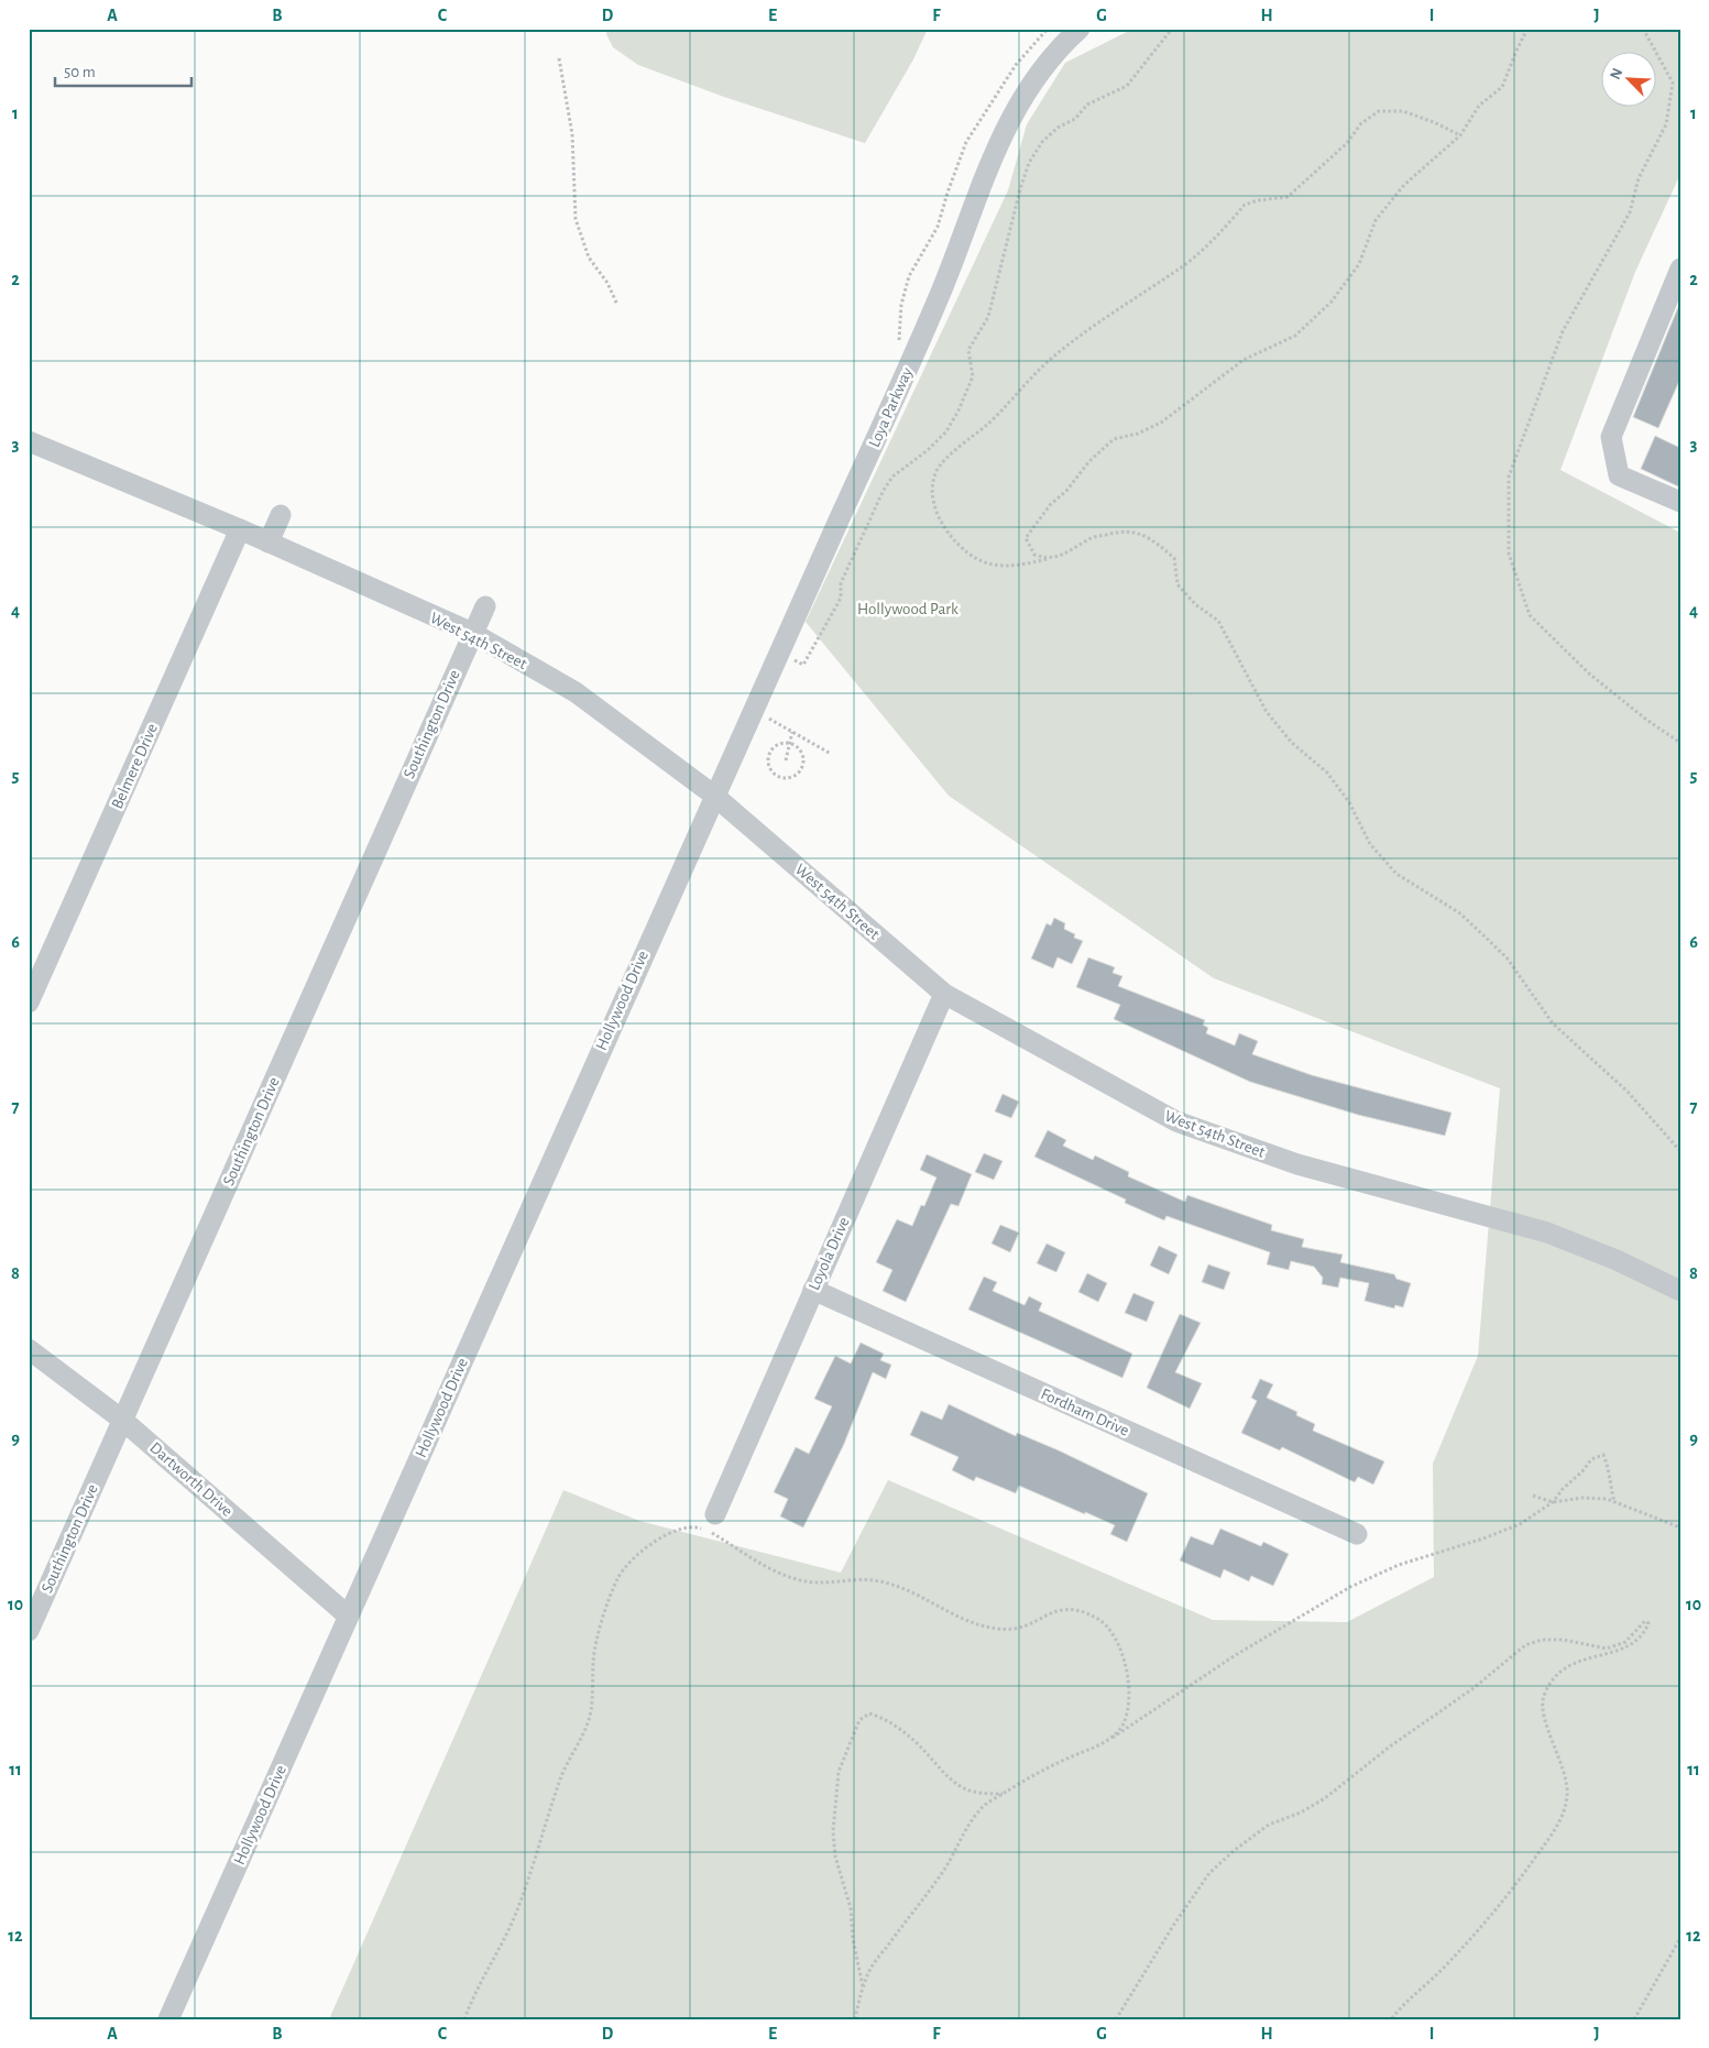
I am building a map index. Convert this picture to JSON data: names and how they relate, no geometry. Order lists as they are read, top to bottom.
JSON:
{
  "streets": {
    "street": [
      "Loya Parkway",
      "West 54th Street",
      "Southington Drive",
      "Belmere Drive",
      "Hollywood Drive",
      "Loyola Drive",
      "Fordham Drive",
      "Dartworth Drive"
    ]
  },
  "crossings": [
    ["Loya Parkway", "West 54th Street"],
    ["Loya Parkway", "Hollywood Drive"],
    ["West 54th Street", "Southington Drive"],
    ["West 54th Street", "Belmere Drive"],
    ["West 54th Street", "Hollywood Drive"],
    ["West 54th Street", "Loyola Drive"],
    ["Southington Drive", "Dartworth Drive"],
    ["Hollywood Drive", "Dartworth Drive"],
    ["Loyola Drive", "Fordham Drive"]
  ],
  "parks": ["Hollywood Park"],
  "scale_bar": "50 m",
  "north": "top left",
  "grid": {
    "columns": [
      "A",
      "B",
      "C",
      "D",
      "E",
      "F",
      "G",
      "H",
      "I",
      "J"
    ],
    "rows": [
      "1",
      "2",
      "3",
      "4",
      "5",
      "6",
      "7",
      "8",
      "9",
      "10",
      "11",
      "12"
    ]
  }
}
